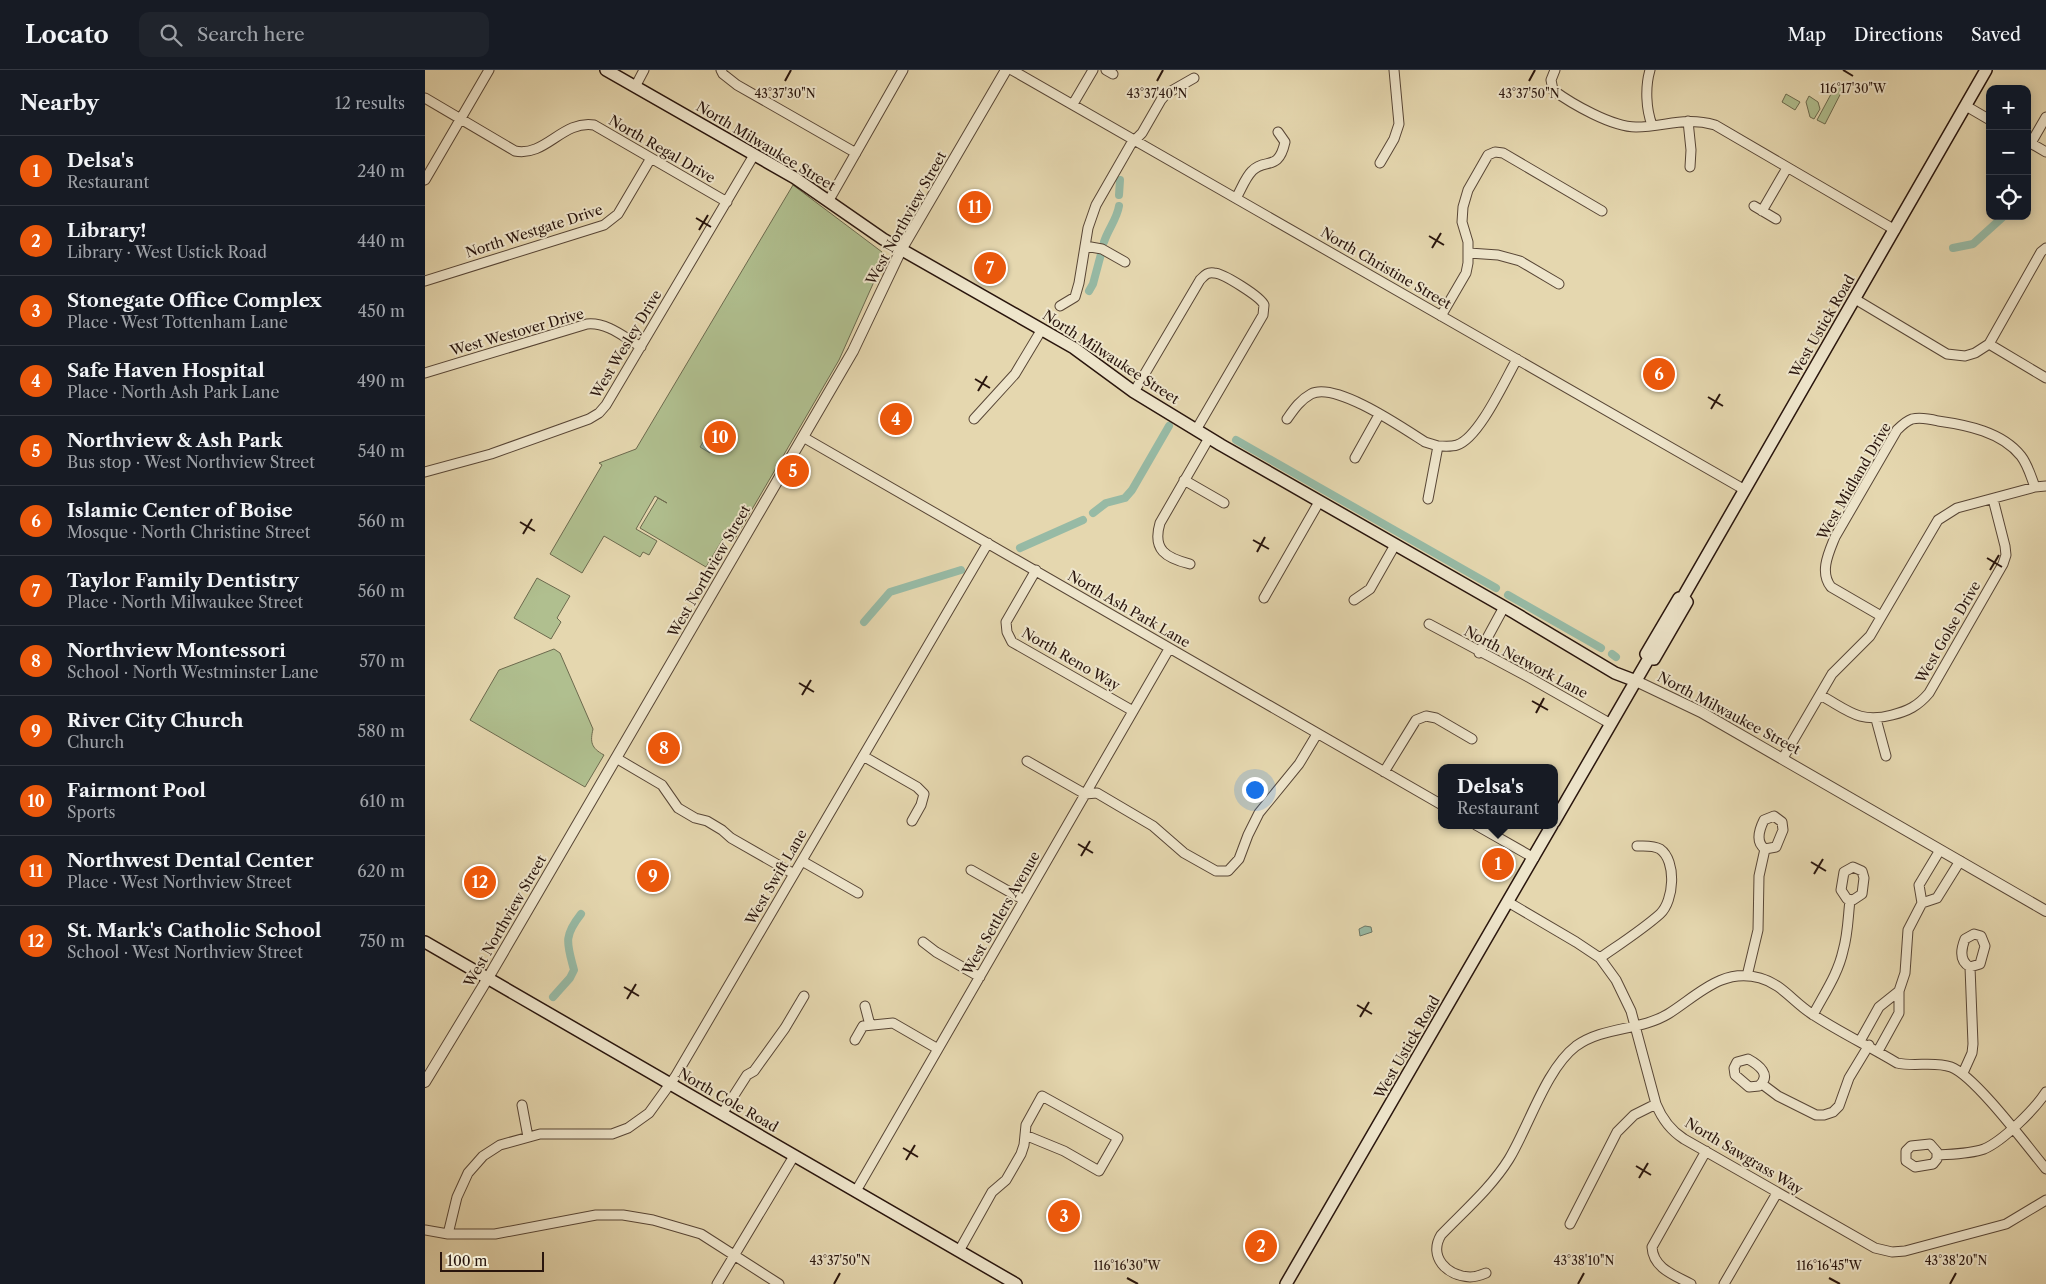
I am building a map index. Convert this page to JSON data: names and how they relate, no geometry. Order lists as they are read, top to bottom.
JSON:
{
  "streets": {
    "main road": ["North Milwaukee Street", "West Ustick Road", "North Cole Road"],
    "street": [
      "North Regal Drive",
      "West Northview Street",
      "North Westgate Drive",
      "North Christine Street",
      "West Westover Drive",
      "West Wesley Drive",
      "West Midland Drive",
      "North Ash Park Lane",
      "West Golse Drive",
      "North Reno Way",
      "North Network Lane",
      "West Swift Lane",
      "West Settlers Avenue",
      "North Sawgrass Way"
    ]
  },
  "crossings": [
    ["North Milwaukee Street", "West Northview Street"],
    ["North Milwaukee Street", "West Ustick Road"],
    ["North Milwaukee Street", "West Wesley Drive"],
    ["North Regal Drive", "North Westgate Drive"],
    ["North Regal Drive", "West Wesley Drive"],
    ["West Northview Street", "North Ash Park Lane"],
    ["West Northview Street", "North Cole Road"],
    ["North Christine Street", "West Ustick Road"],
    ["West Ustick Road", "North Network Lane"],
    ["West Ustick Road", "North Sawgrass Way"],
    ["West Westover Drive", "West Wesley Drive"],
    ["North Ash Park Lane", "North Reno Way"],
    ["North Ash Park Lane", "West Swift Lane"],
    ["North Ash Park Lane", "West Settlers Avenue"],
    ["North Reno Way", "West Settlers Avenue"],
    ["West Swift Lane", "North Cole Road"],
    ["West Settlers Avenue", "North Cole Road"]
  ],
  "scale_bar": "100 m",
  "page": {
    "header": "Locato",
    "search": "Search here",
    "nav": ["Map", "Directions", "Saved"],
    "heading": ["Nearby", "12 results"],
    "map_buttons": ["+", "−"],
    "list": [
      {
        "mark": "1",
        "name": "Delsa's",
        "note": "Restaurant",
        "value": "240 m"
      },
      {
        "mark": "2",
        "name": "Library!",
        "note": "Library · West Ustick Road",
        "value": "440 m"
      },
      {
        "mark": "3",
        "name": "Stonegate Office Complex",
        "note": "Place · West Tottenham Lane",
        "value": "450 m"
      },
      {
        "mark": "4",
        "name": "Safe Haven Hospital",
        "note": "Place · North Ash Park Lane",
        "value": "490 m"
      },
      {
        "mark": "5",
        "name": "Northview & Ash Park",
        "note": "Bus stop · West Northview Street",
        "value": "540 m"
      },
      {
        "mark": "6",
        "name": "Islamic Center of Boise",
        "note": "Mosque · North Christine Street",
        "value": "560 m"
      },
      {
        "mark": "7",
        "name": "Taylor Family Dentistry",
        "note": "Place · North Milwaukee Street",
        "value": "560 m"
      },
      {
        "mark": "8",
        "name": "Northview Montessori",
        "note": "School · North Westminster Lane",
        "value": "570 m"
      },
      {
        "mark": "9",
        "name": "River City Church",
        "note": "Church",
        "value": "580 m"
      },
      {
        "mark": "10",
        "name": "Fairmont Pool",
        "note": "Sports",
        "value": "610 m"
      },
      {
        "mark": "11",
        "name": "Northwest Dental Center",
        "note": "Place · West Northview Street",
        "value": "620 m"
      },
      {
        "mark": "12",
        "name": "St. Mark's Catholic School",
        "note": "School · West Northview Street",
        "value": "750 m"
      }
    ],
    "pins": [
      "11",
      "7",
      "6",
      "4",
      "10",
      "5",
      "8",
      "1",
      "9",
      "12",
      "3",
      "2"
    ],
    "popup": ["Delsa's", "Restaurant"],
    "scale": "100 m"
  },
  "coordinates": [
    "116°17'30\"W",
    "43°37'30\"N",
    "43°37'40\"N",
    "43°37'50\"N",
    "43°38'10\"N",
    "43°38'20\"N",
    "116°16'30\"W",
    "116°16'45\"W"
  ]
}
